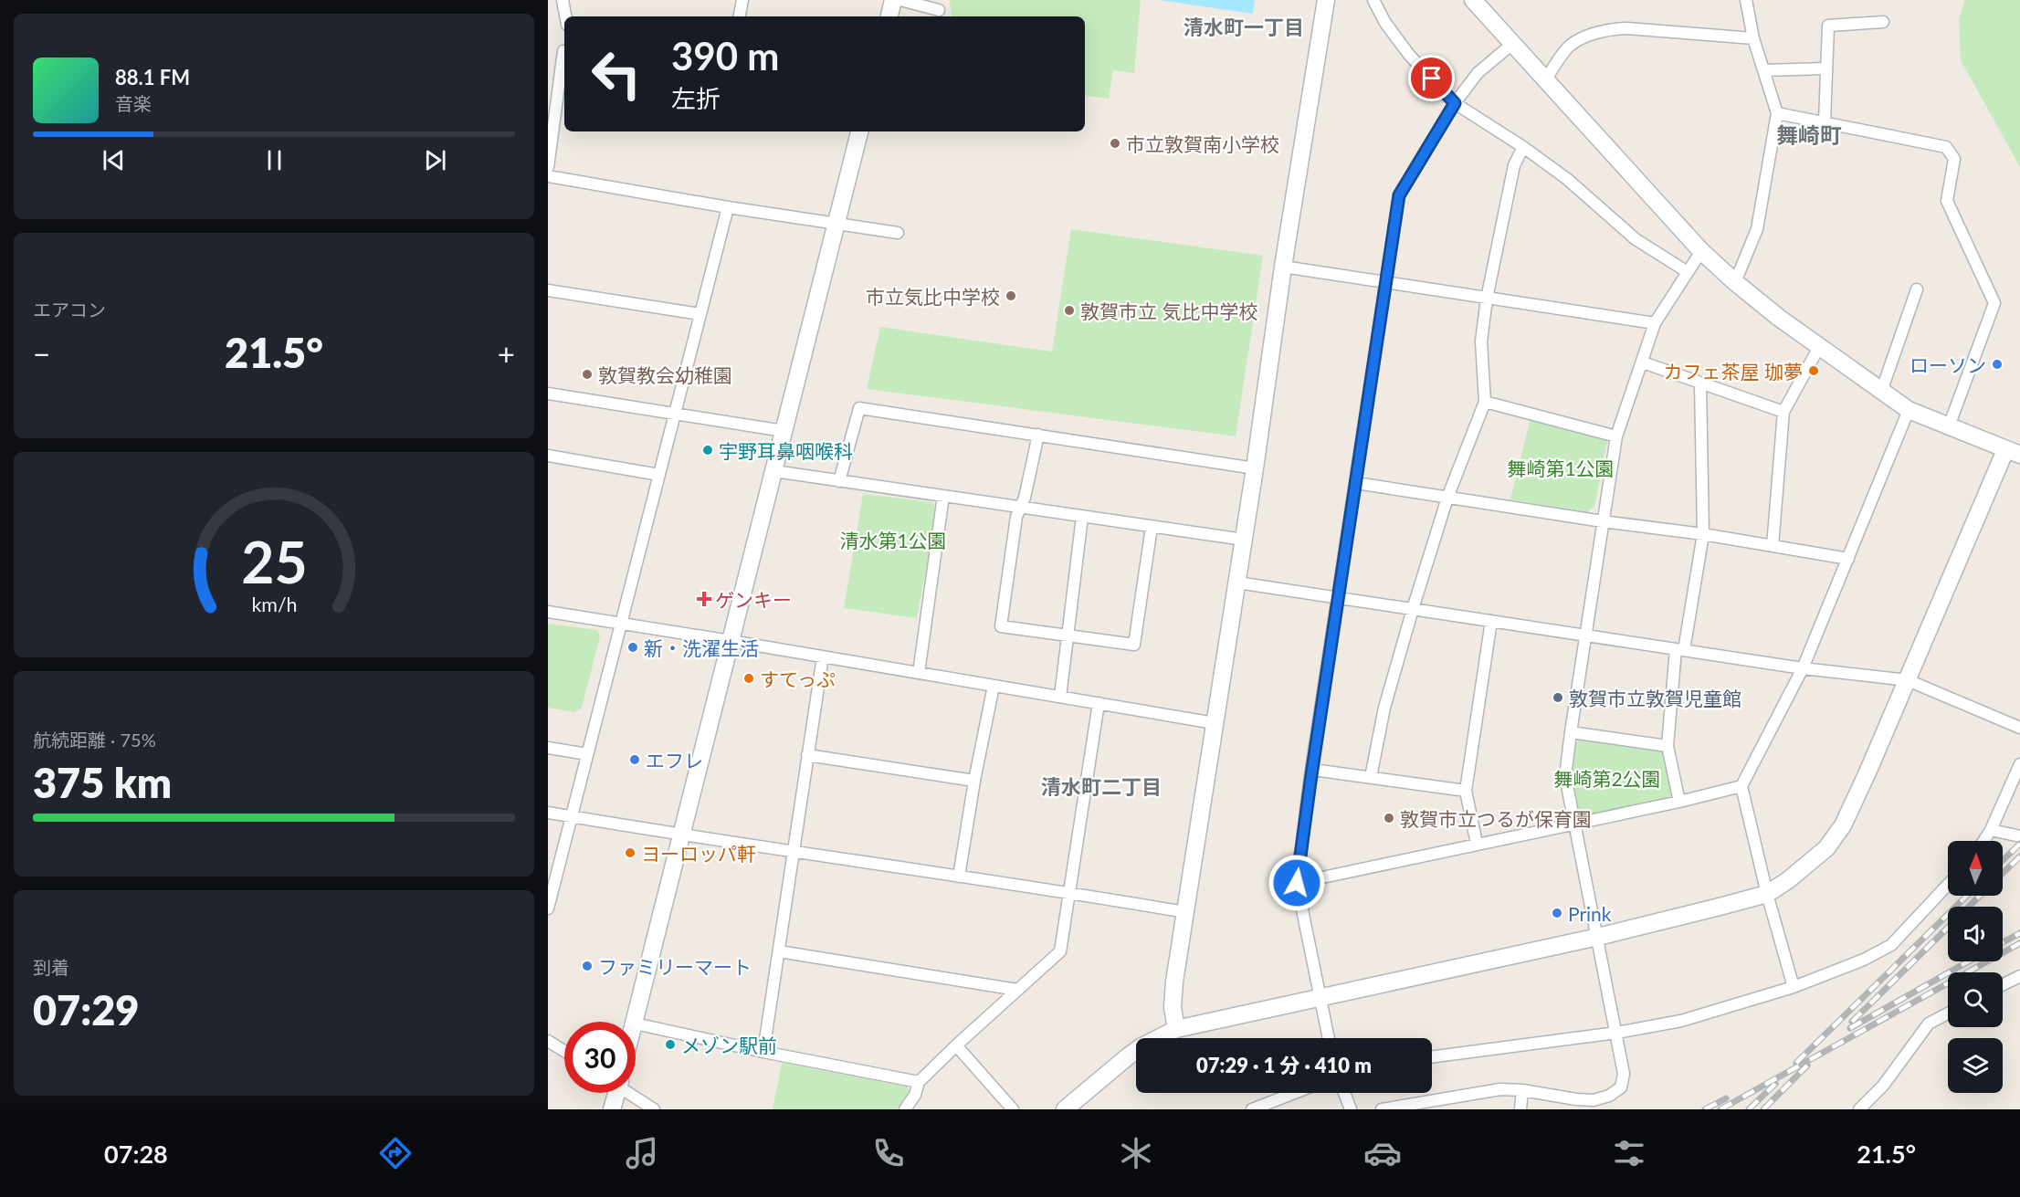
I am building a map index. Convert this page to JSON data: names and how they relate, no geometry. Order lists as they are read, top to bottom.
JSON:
{
  "districts": ["清水町一丁目", "舞崎町", "清水町二丁目"],
  "parks": ["舞崎第1公園", "清水第1公園", "舞崎第2公園"],
  "places": {
    "other": [
      "市立敦賀南小学校",
      "市立気比中学校",
      "敦賀市立 気比中学校",
      "ローソン",
      "カフェ茶屋 珈夢",
      "敦賀教会幼稚園",
      "宇野耳鼻咽喉科",
      "新・洗濯生活",
      "すてっぷ",
      "敦賀市立敦賀児童館",
      "エフレ",
      "敦賀市立つるが保育園",
      "ヨーロッパ軒",
      "Prink",
      "ファミリーマート",
      "メゾン駅前"
    ],
    "health": ["ゲンキー"]
  },
  "north": "top",
  "page": {
    "turn": ["390 m", "左折"],
    "song": ["88.1 FM", "音楽"],
    "tile": [
      "エアコン",
      ["航続距離 · 75%", "375 km"],
      ["到着", "07:29"]
    ],
    "heat": ["−", "21.5°", "+"],
    "limit": "30",
    "trip": "07:29 · 1 分 · 410 m",
    "tabs": ["07:28", "21.5°"],
    "gauge": ["25", "km/h"]
  }
}
